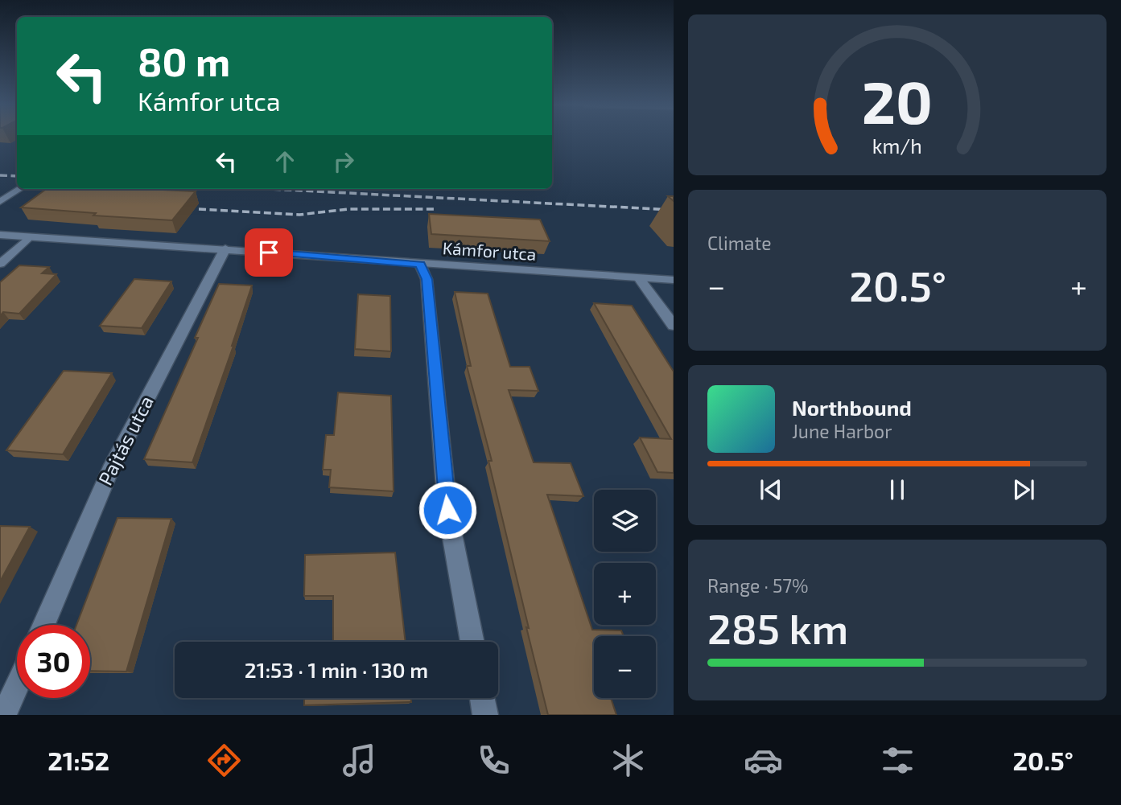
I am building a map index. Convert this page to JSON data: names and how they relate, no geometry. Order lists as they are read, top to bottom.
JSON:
{
  "streets": {
    "street": ["Kámfor utca", "Pajtás utca"]
  },
  "crossings": [
    ["Kámfor utca", "Pajtás utca"]
  ],
  "page": {
    "turn": ["80 m", "Kámfor utca"],
    "tile": [
      "Climate",
      ["Range · 57%", "285 km"]
    ],
    "heat": ["−", "20.5°", "+"],
    "song": ["Northbound", "June Harbor"],
    "map_buttons": ["+", "−"],
    "limit": "30",
    "trip": "21:53 · 1 min · 130 m",
    "tabs": ["21:52", "20.5°"],
    "gauge": ["20", "km/h"]
  }
}
